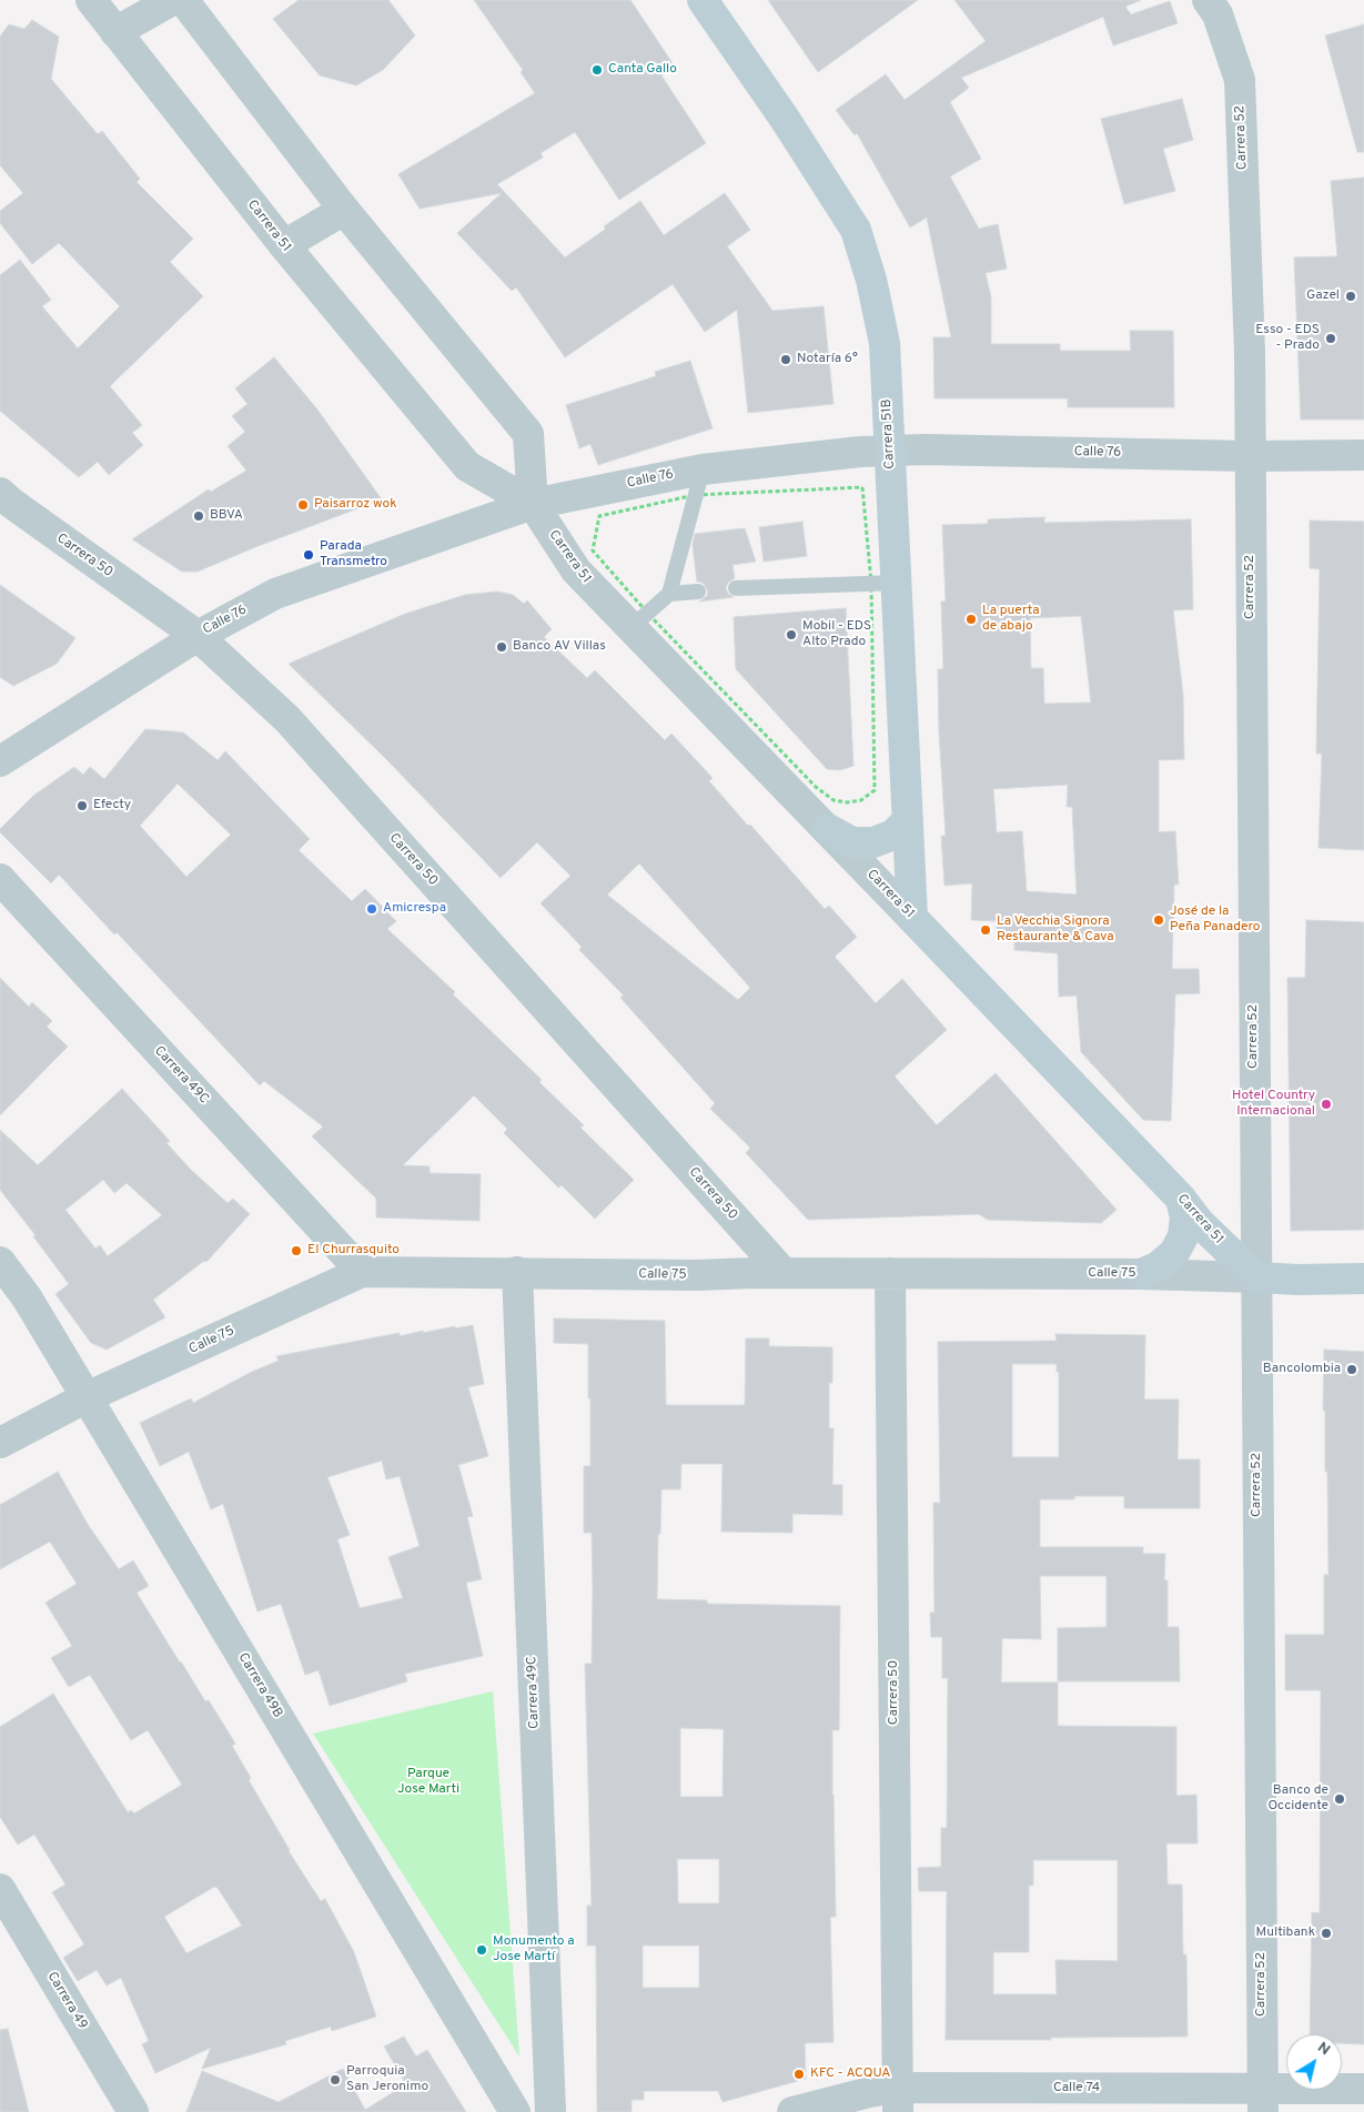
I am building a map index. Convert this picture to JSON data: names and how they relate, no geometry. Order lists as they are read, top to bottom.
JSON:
{
  "streets": {
    "main road": ["Carrera 51", "Carrera 51B", "Calle 75"],
    "street": [
      "Carrera 52",
      "Calle 76",
      "Carrera 50",
      "Carrera 49C",
      "Carrera 49B",
      "Carrera 49",
      "Calle 74"
    ]
  },
  "crossings": [
    ["Carrera 52", "Carrera 51"],
    ["Carrera 52", "Calle 76"],
    ["Carrera 52", "Calle 75"],
    ["Carrera 52", "Calle 74"],
    ["Carrera 51", "Carrera 51B"],
    ["Carrera 51", "Calle 76"],
    ["Carrera 51", "Calle 75"],
    ["Carrera 51B", "Calle 76"],
    ["Calle 76", "Carrera 50"],
    ["Carrera 50", "Calle 75"],
    ["Carrera 50", "Calle 74"],
    ["Carrera 49C", "Calle 75"],
    ["Calle 75", "Carrera 49B"]
  ],
  "parks": ["Parque Jose Marti"],
  "places": [
    "Canta Gallo",
    "Gazel",
    "Esso - EDS - Prado",
    "Notaría 6°",
    "Paisarroz wok",
    "BBVA",
    "Parada Transmetro",
    "La puerta de abajo",
    "Mobil - EDS Alto Prado",
    "Banco AV Villas",
    "Efecty",
    "Amicrespa",
    "José de la Peña Panadero",
    "La Vecchia Signora Restaurante & Cava",
    "Hotel Country Internacional",
    "El Churrasquito",
    "Bancolombia",
    "Banco de Occidente",
    "Multibank",
    "Monumento a Jose Martí",
    "KFC - ACQUA",
    "Parroquia San Jeronimo"
  ],
  "north": "top right"
}
